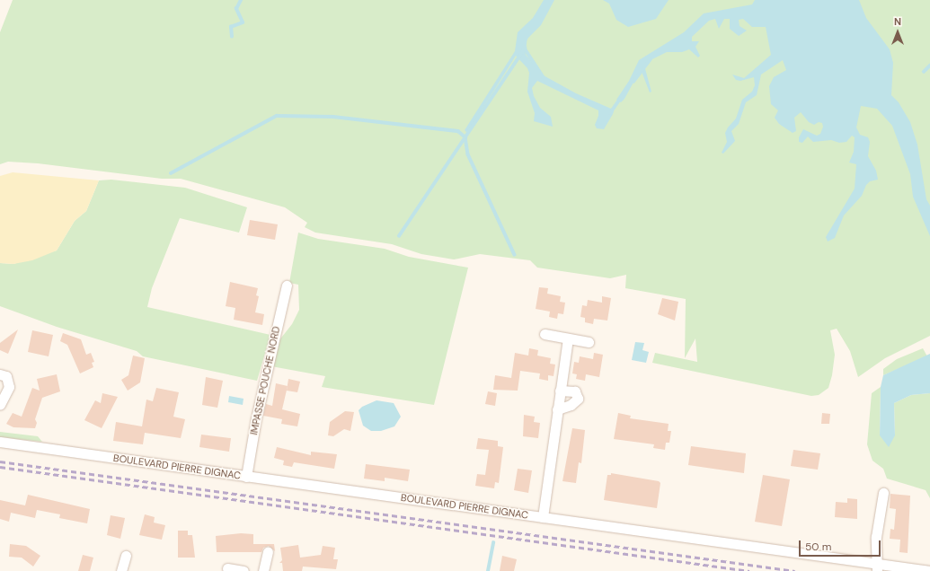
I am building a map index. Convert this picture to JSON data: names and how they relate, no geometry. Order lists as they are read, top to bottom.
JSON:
{
  "streets": {
    "street": ["IMPASSE POUCHE NORD", "BOULEVARD PIERRE DIGNAC"]
  },
  "crossings": [
    ["IMPASSE POUCHE NORD", "BOULEVARD PIERRE DIGNAC"]
  ],
  "scale_bar": "50 m",
  "north": "top"
}
